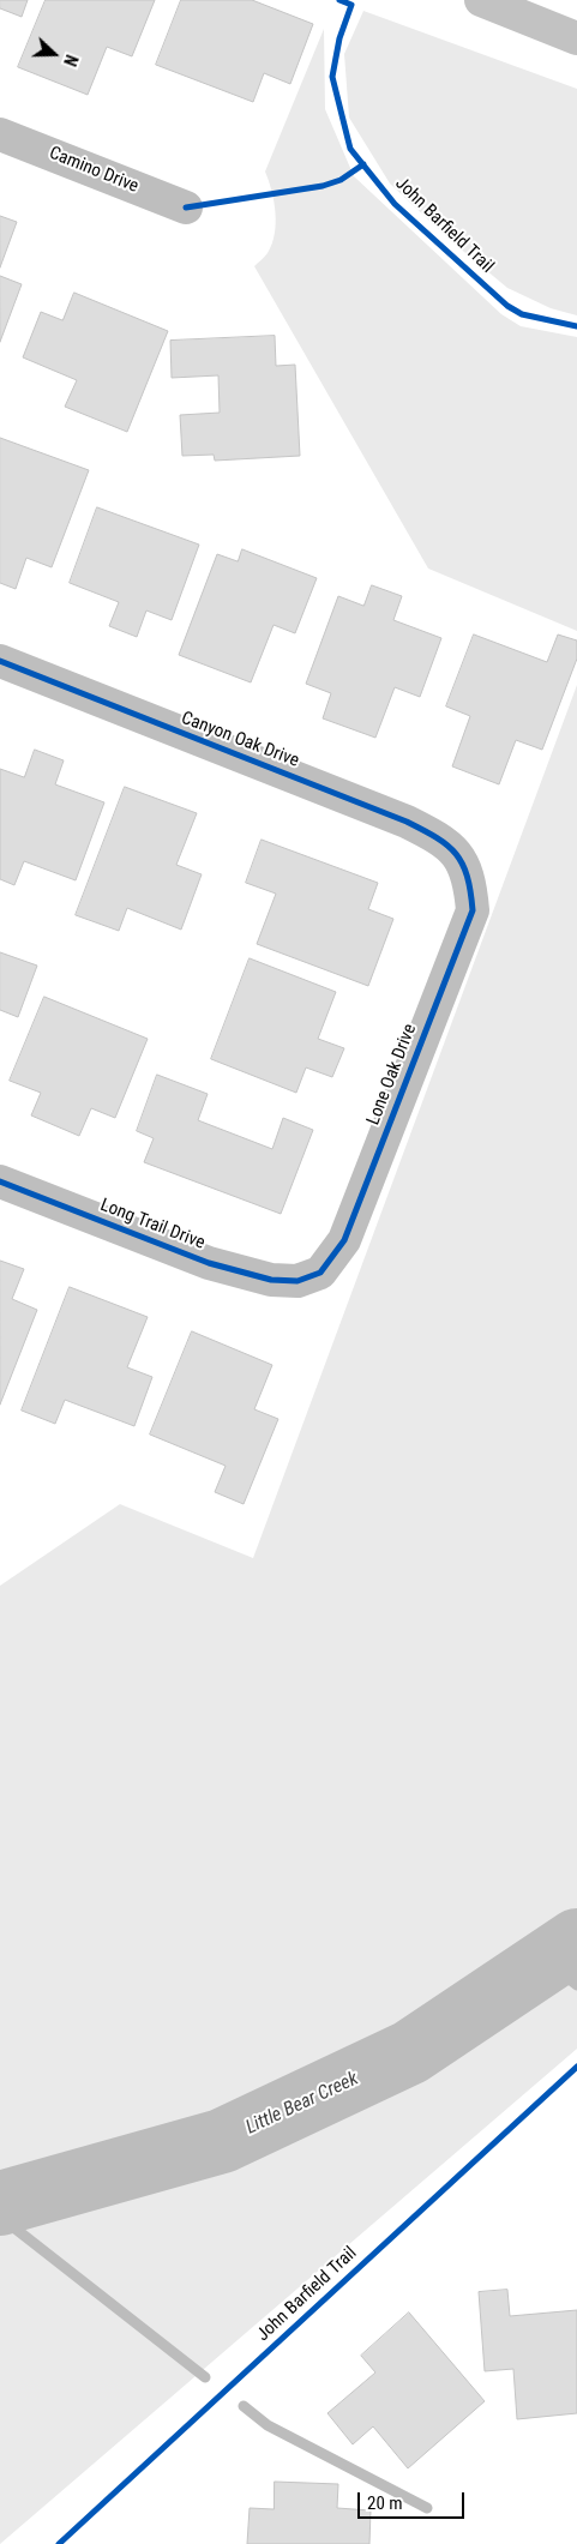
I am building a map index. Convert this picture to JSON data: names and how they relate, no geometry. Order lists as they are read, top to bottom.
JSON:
{
  "streets": {
    "street": [
      "Camino Drive",
      "Canyon Oak Drive",
      "Lone Oak Drive",
      "Long Trail Drive"
    ],
    "cycle path": ["John Barfield Trail"]
  },
  "crossings": [
    ["Canyon Oak Drive", "Lone Oak Drive"],
    ["Lone Oak Drive", "Long Trail Drive"]
  ],
  "water": ["Little Bear Creek"],
  "scale_bar": "20 m",
  "north": "right"
}
